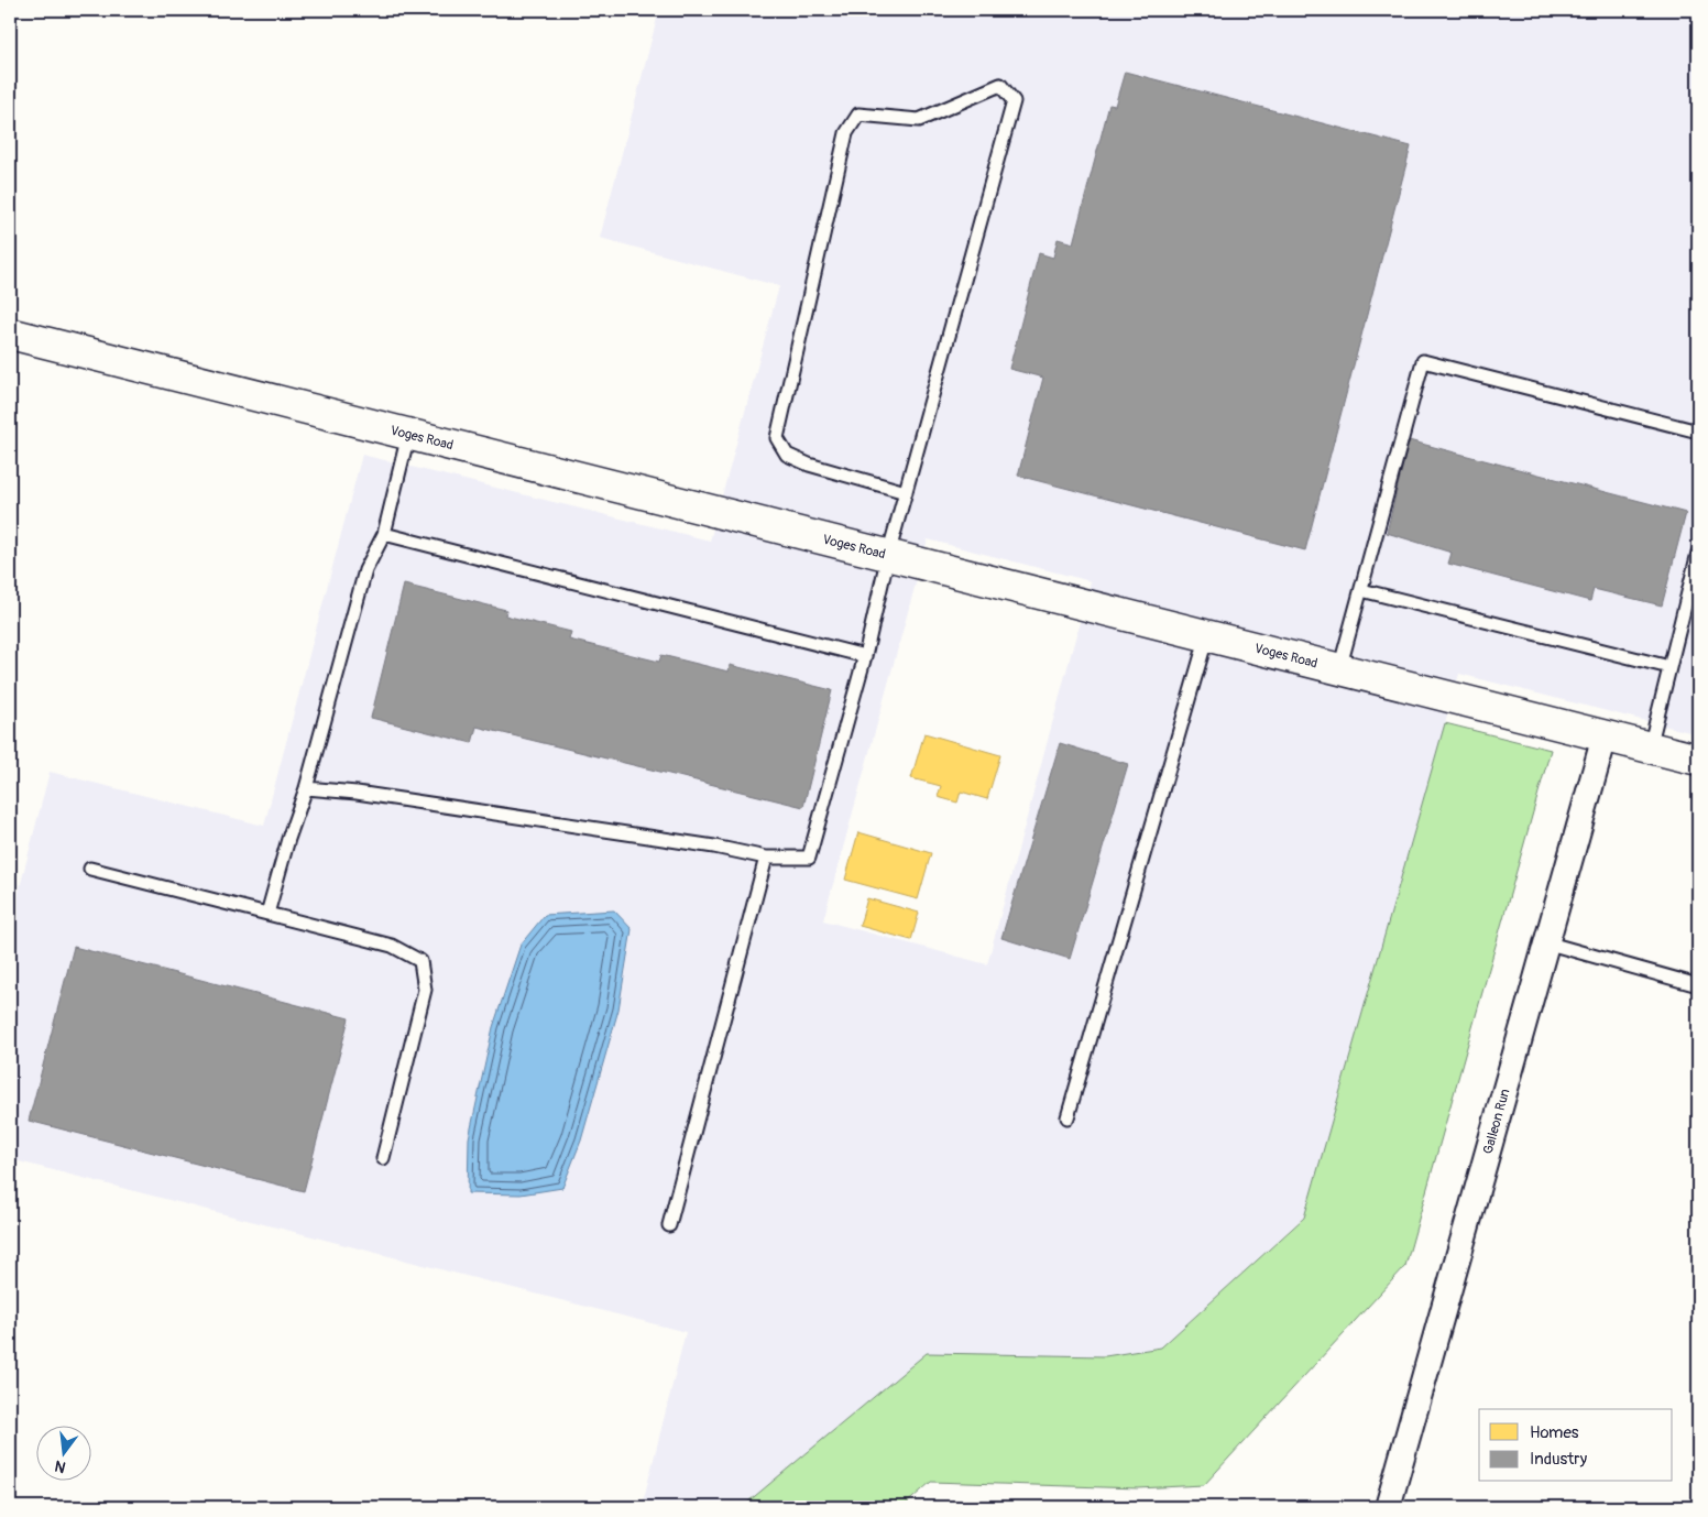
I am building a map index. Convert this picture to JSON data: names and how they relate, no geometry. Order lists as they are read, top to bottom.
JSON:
{
  "streets": {
    "street": ["Voges Road", "Galleon Run"]
  },
  "crossings": [
    ["Voges Road", "Galleon Run"]
  ],
  "legend": ["Homes", "Industry"],
  "north": "bottom"
}
